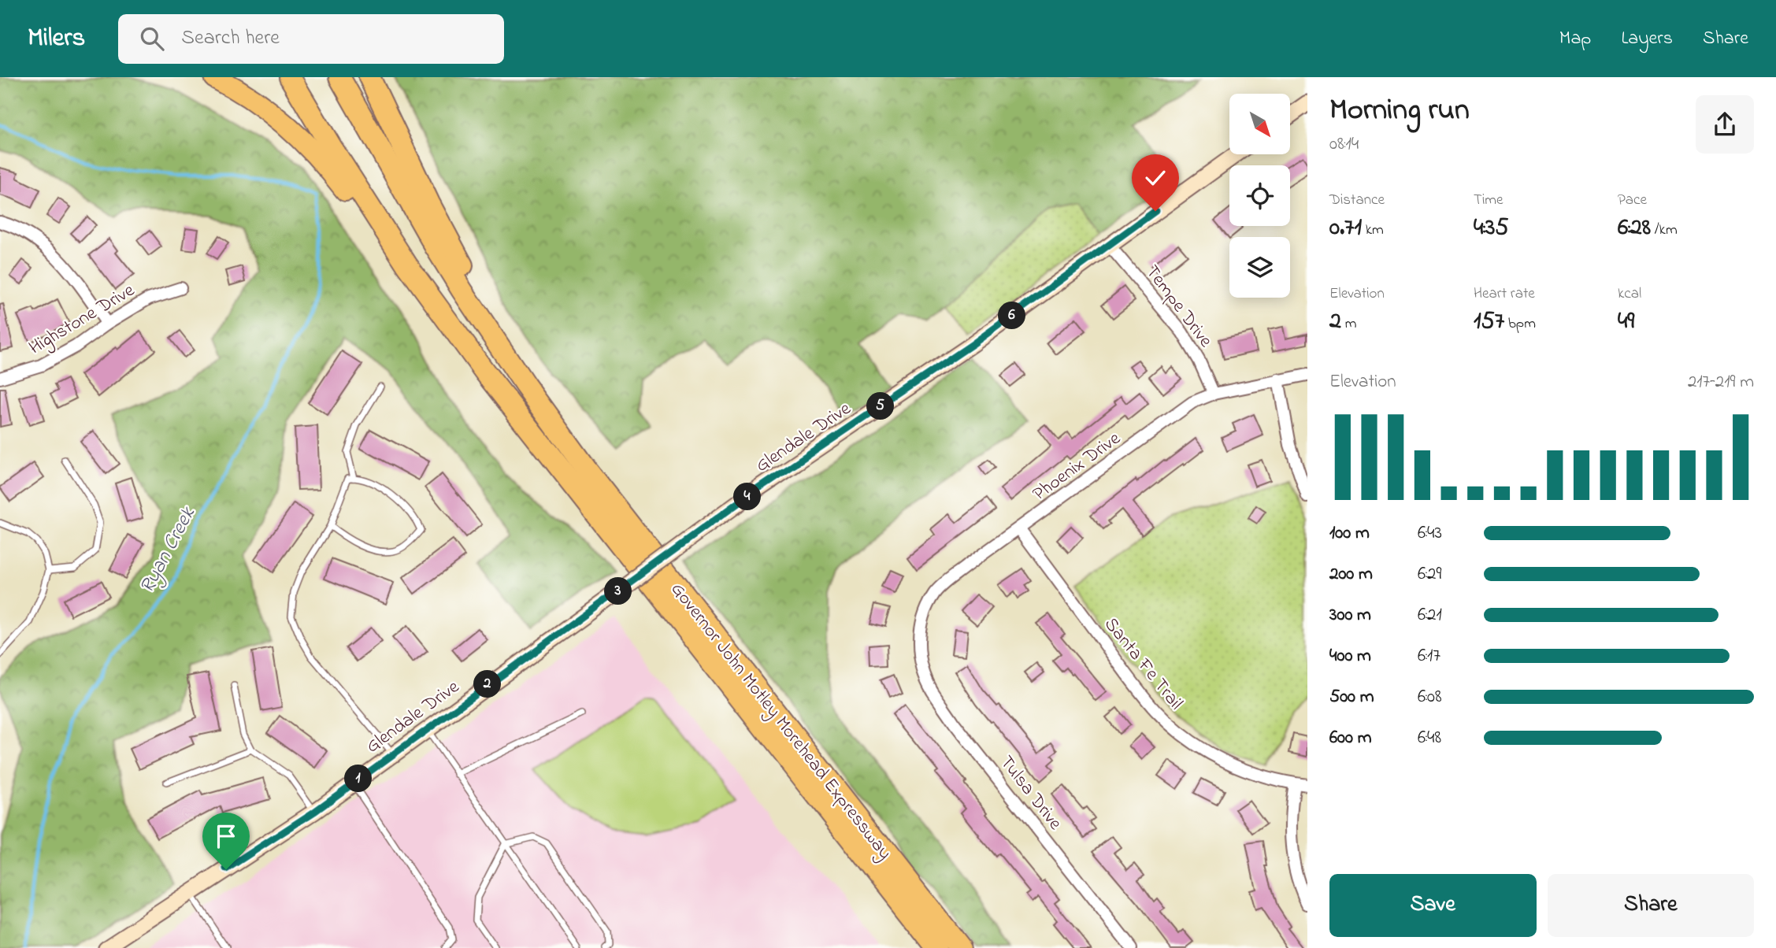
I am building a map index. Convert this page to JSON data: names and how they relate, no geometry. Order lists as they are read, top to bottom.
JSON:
{
  "streets": {
    "highway": ["Governor John Motley Morehead Expressway"],
    "street": [
      "Tempe Drive",
      "Highstone Drive",
      "Glendale Drive",
      "Phoenix Drive",
      "Santa Fe Trail",
      "Tulsa Drive"
    ]
  },
  "crossings": [
    ["Tempe Drive", "Glendale Drive"],
    ["Tempe Drive", "Phoenix Drive"],
    ["Phoenix Drive", "Santa Fe Trail"],
    ["Phoenix Drive", "Tulsa Drive"]
  ],
  "water": ["Ryan Creek"],
  "north": "bottom right",
  "page": {
    "header": "Milers",
    "search": "Search here",
    "nav": ["Map", "Layers", "Share"],
    "heading": ["Morning run", "08:14"],
    "stats": [
      ["Distance", "0.71 km"],
      ["Time", "4:35"],
      ["Pace", "6:28 /km"],
      ["Elevation", "2 m"],
      ["Heart rate", "157 bpm"],
      ["kcal", "49"]
    ],
    "pins": [
      "6",
      "5",
      "4",
      "3",
      "2",
      "1"
    ],
    "chart": ["Elevation", "217–219 m"],
    "list": [
      {
        "name": "100 m",
        "note": "6:43"
      },
      {
        "name": "200 m",
        "note": "6:29"
      },
      {
        "name": "300 m",
        "note": "6:21"
      },
      {
        "name": "400 m",
        "note": "6:17"
      },
      {
        "name": "500 m",
        "note": "6:08"
      },
      {
        "name": "600 m",
        "note": "6:48"
      }
    ],
    "buttons": ["Save", "Share"]
  }
}
